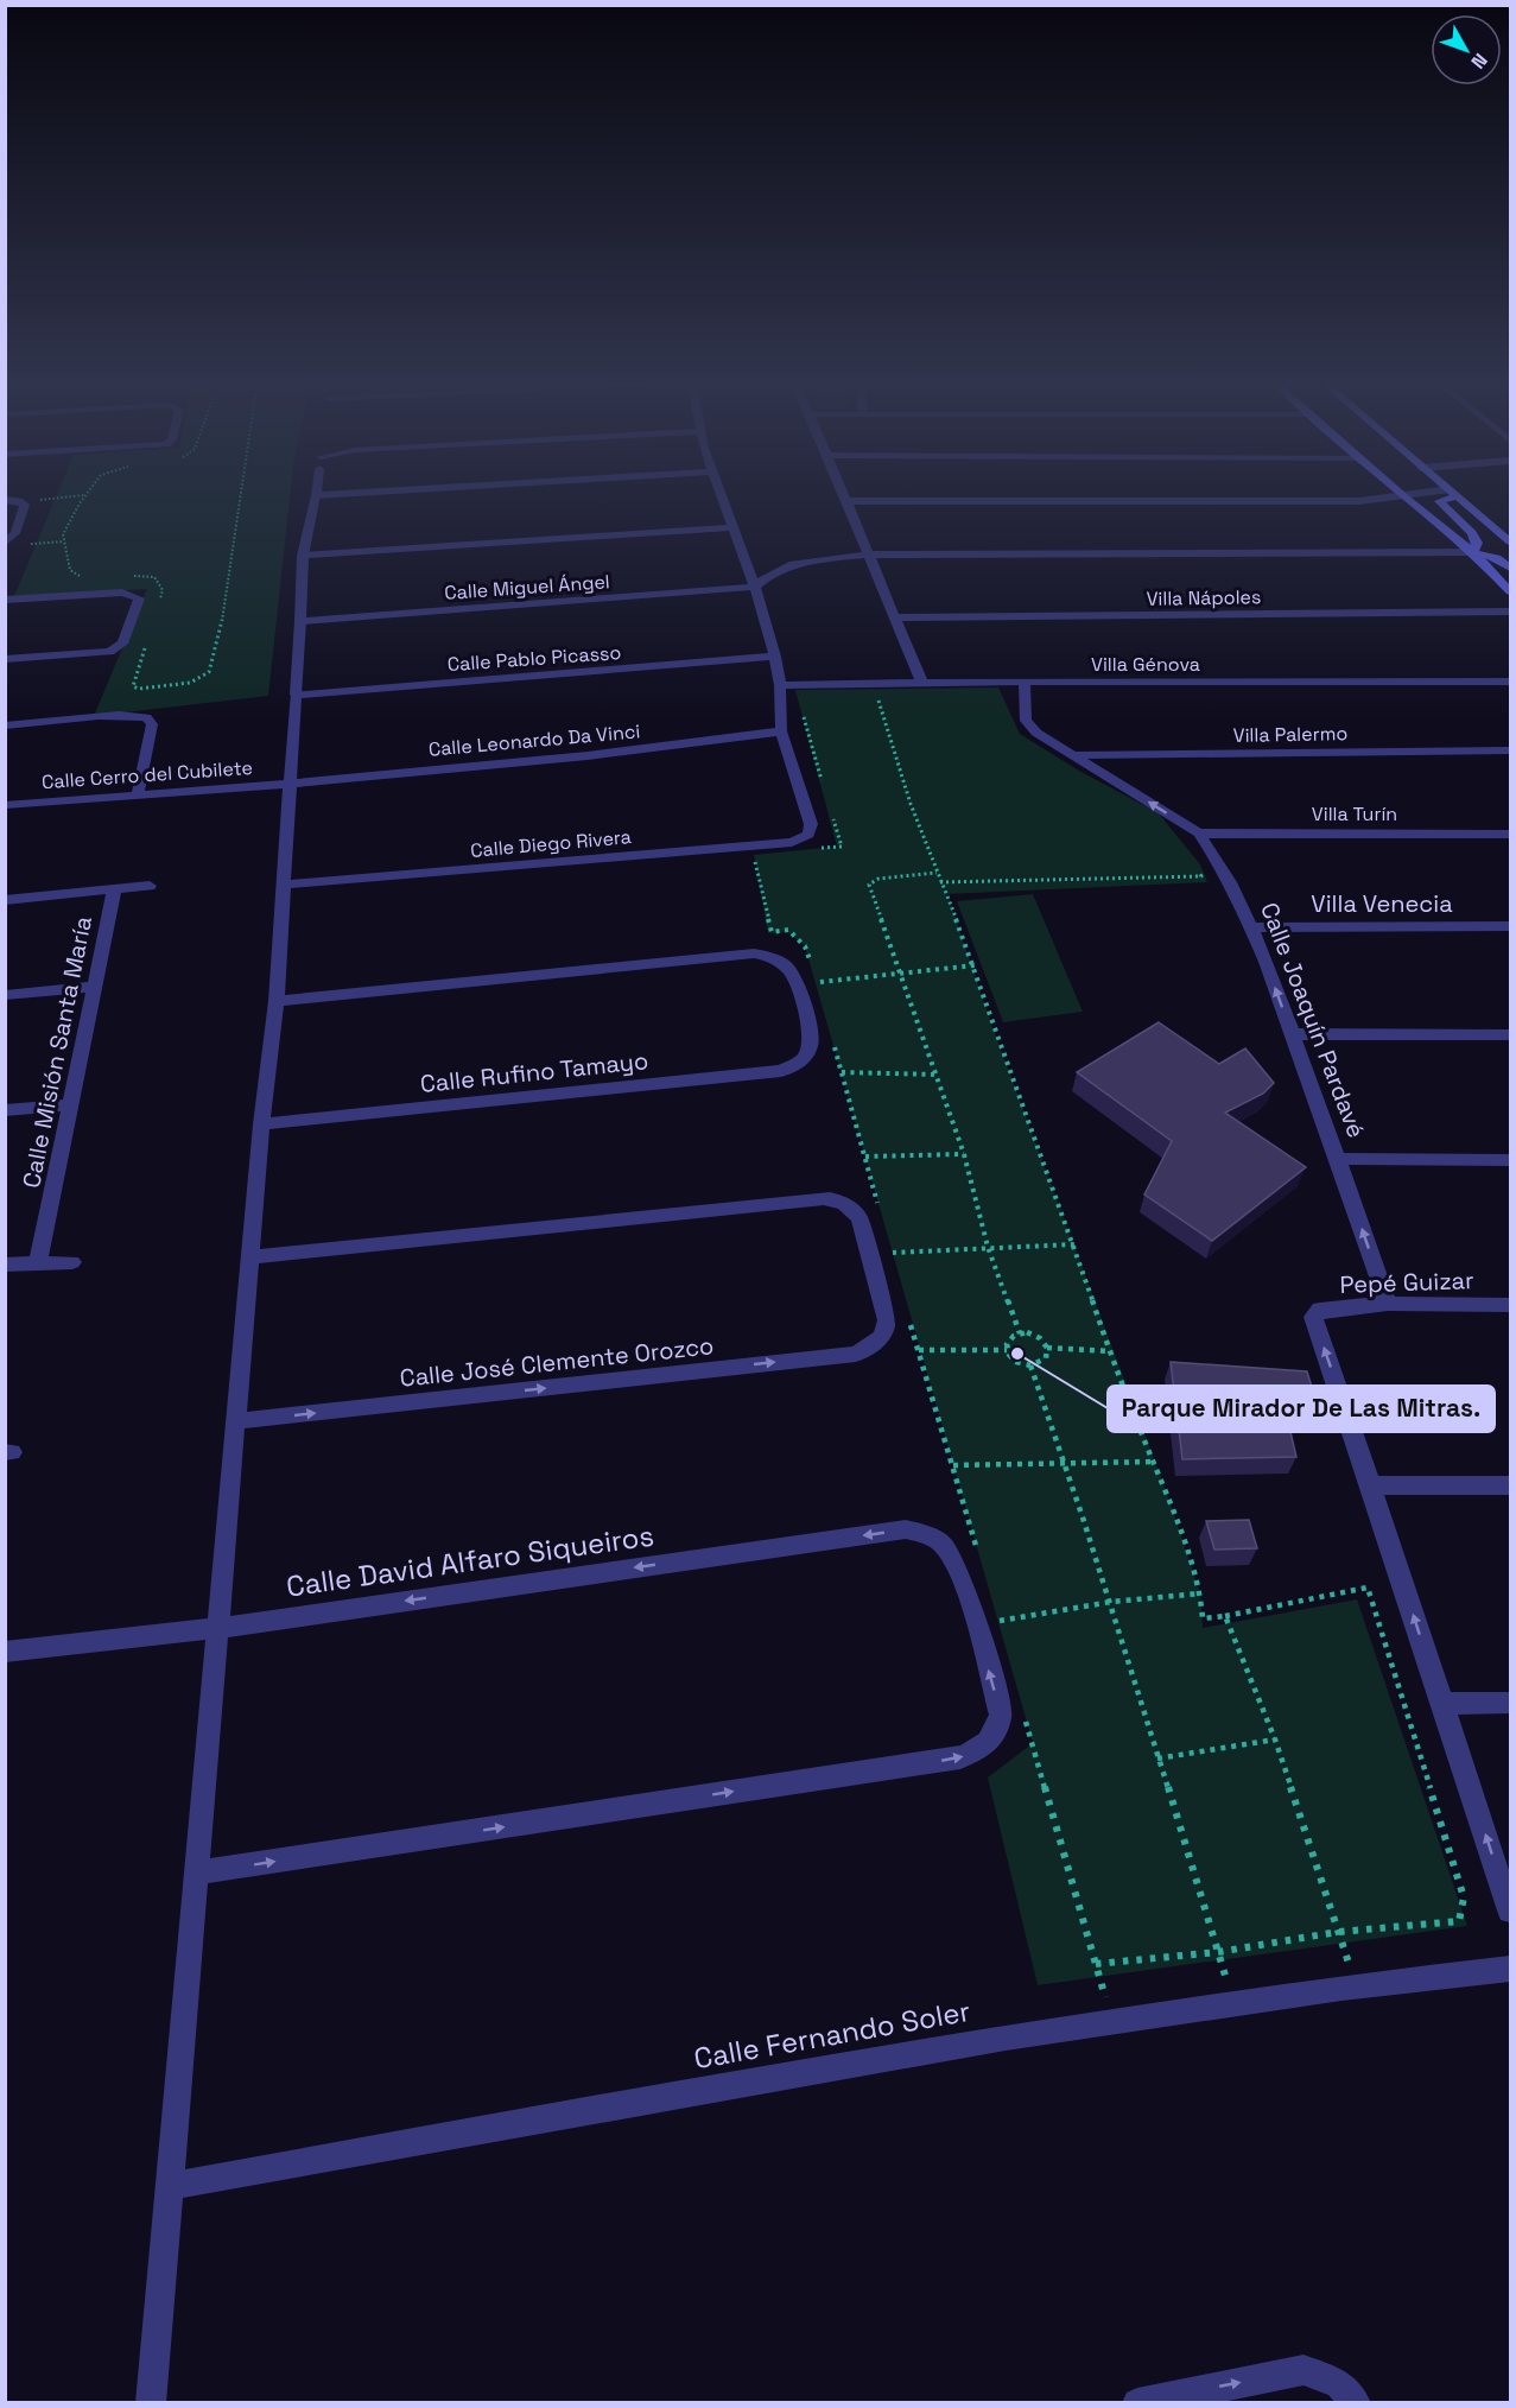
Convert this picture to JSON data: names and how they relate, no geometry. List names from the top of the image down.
{
  "streets": {
    "street": [
      "Calle Miguel Ángel",
      "Villa Nápoles",
      "Calle Pablo Picasso",
      "Villa Génova",
      "Villa Palermo",
      "Calle Leonardo Da Vinci",
      "Calle Cerro del Cubilete",
      "Villa Turín",
      "Calle Diego Rivera",
      "Villa Venecia",
      "Calle Joaquín Pardavé",
      "Calle Misión Santa María",
      "Calle Rufino Tamayo",
      "Pepé Guizar",
      "Calle José Clemente Orozco",
      "Calle David Alfaro Siqueiros",
      "Calle Fernando Soler"
    ]
  },
  "crossings": [
    ["Villa Génova", "Calle Joaquín Pardavé"],
    ["Villa Palermo", "Calle Joaquín Pardavé"],
    ["Calle Leonardo Da Vinci", "Calle Cerro del Cubilete"],
    ["Calle Leonardo Da Vinci", "Calle Diego Rivera"],
    ["Villa Turín", "Calle Joaquín Pardavé"],
    ["Villa Venecia", "Calle Joaquín Pardavé"],
    ["Calle Joaquín Pardavé", "Pepé Guizar"]
  ],
  "one_way": ["Calle Joaquín Pardavé"],
  "places": ["Parque Mirador De Las Mitras."],
  "north": "bottom right"
}
